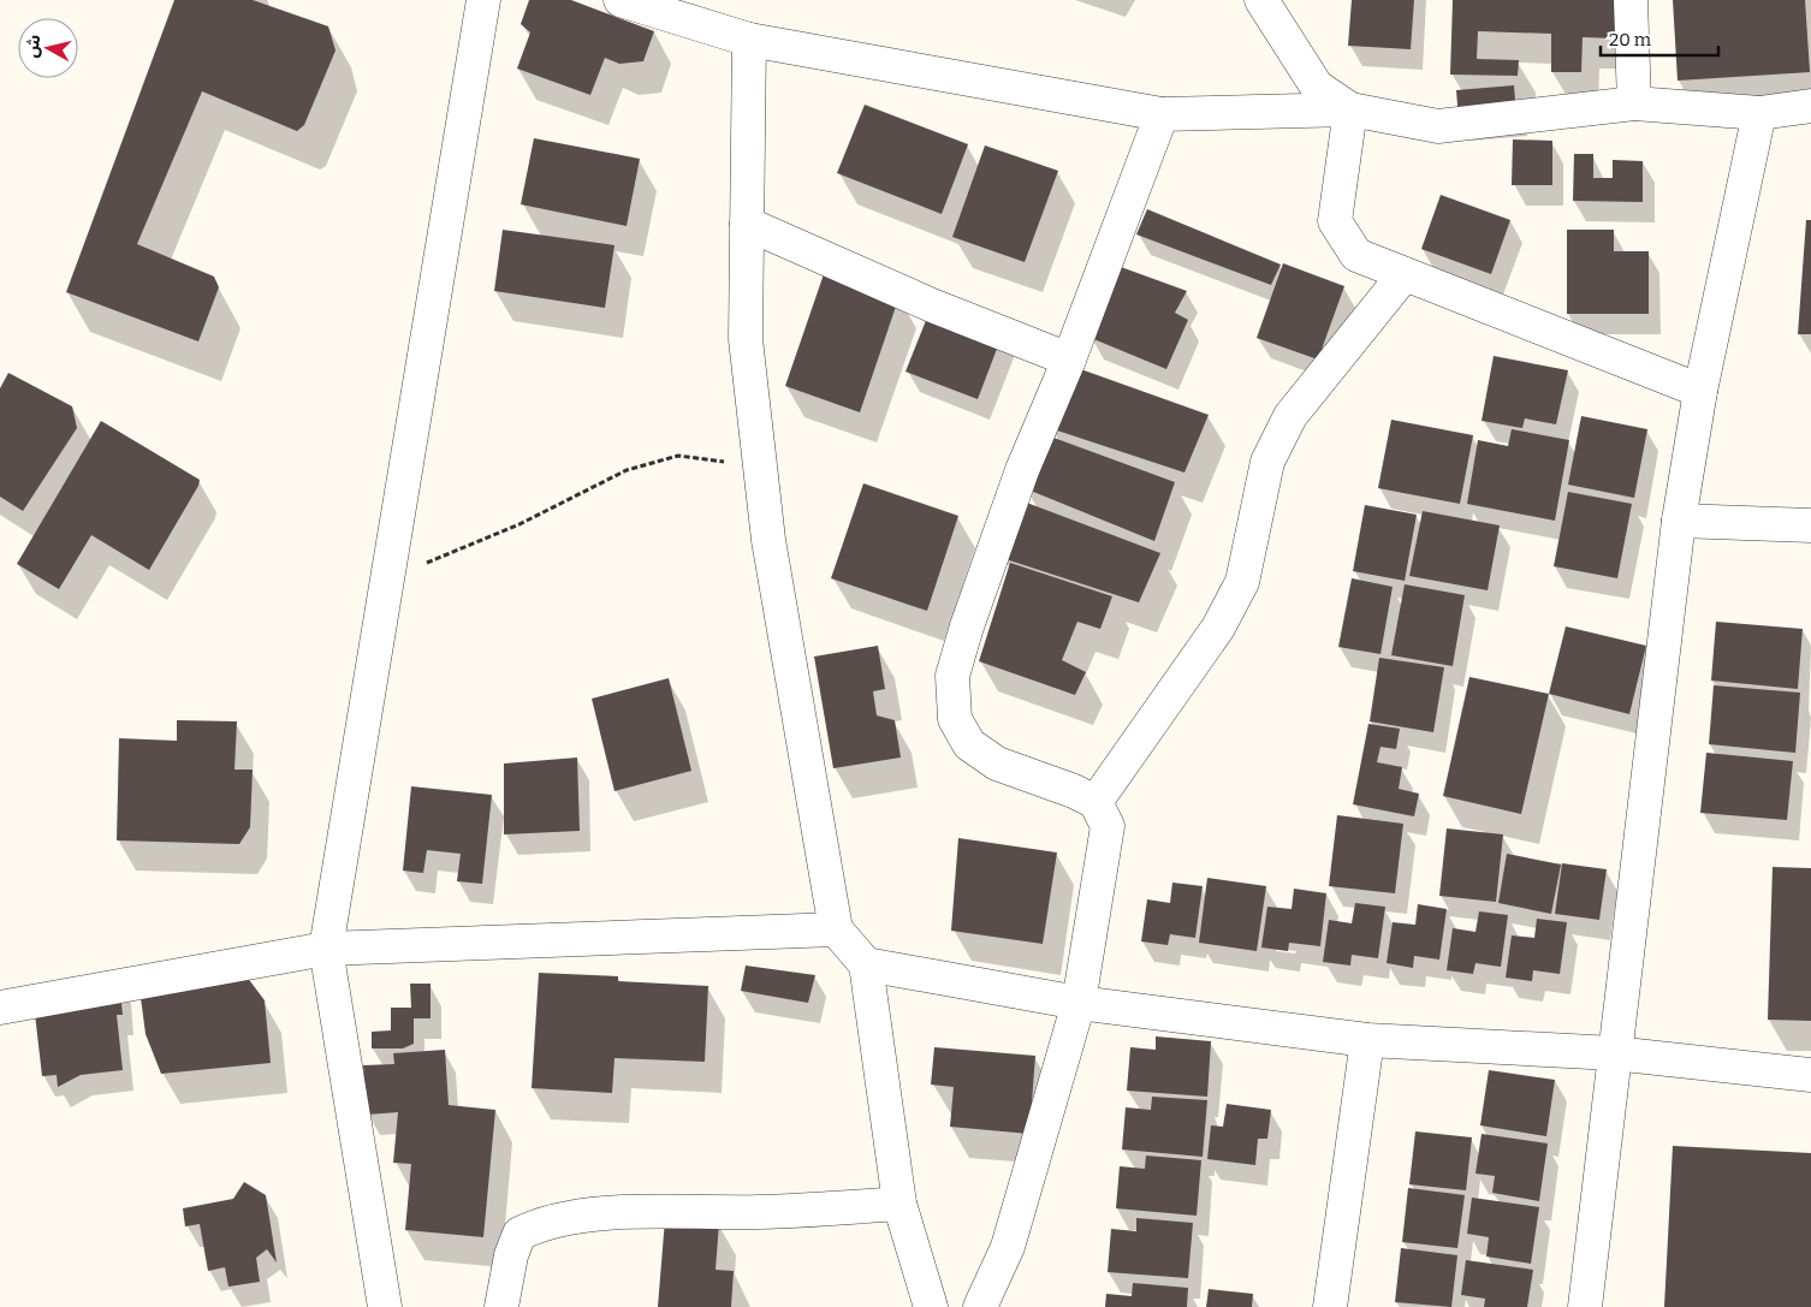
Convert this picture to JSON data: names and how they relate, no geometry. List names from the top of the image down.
{
  "scale_bar": "20 m",
  "north": "left"
}
